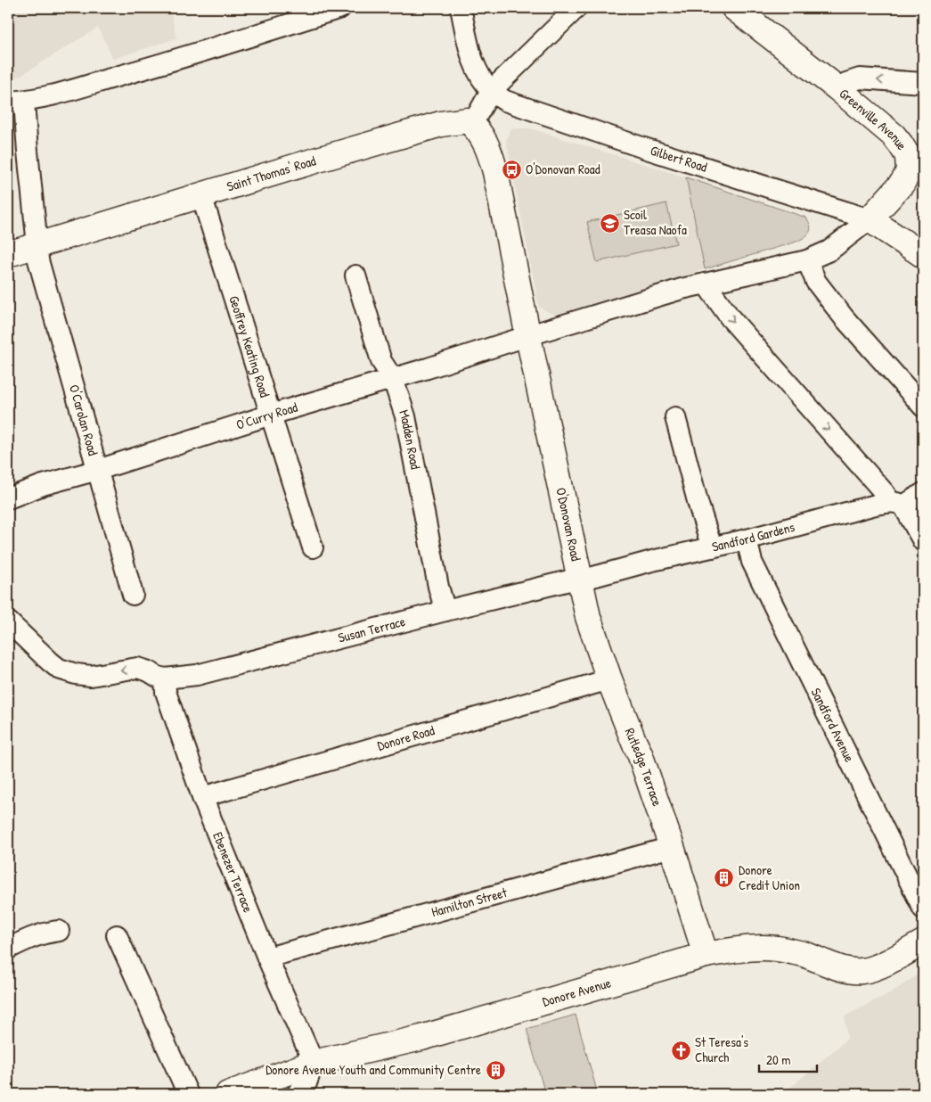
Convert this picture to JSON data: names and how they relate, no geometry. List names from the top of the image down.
{
  "streets": {
    "street": [
      "Greenville Avenue",
      "Gilbert Road",
      "Saint Thomas' Road",
      "Geoffrey Keating Road",
      "O'Curry Road",
      "O'Carolan Road",
      "Madden Road",
      "O'Donovan Road",
      "Sandford Gardens",
      "Susan Terrace",
      "Sandford Avenue",
      "Donore Road",
      "Rutledge Terrace",
      "Ebenezer Terrace",
      "Hamilton Street",
      "Donore Avenue"
    ]
  },
  "crossings": [
    ["Greenville Avenue", "Gilbert Road"],
    ["Greenville Avenue", "O'Curry Road"],
    ["Saint Thomas' Road", "Geoffrey Keating Road"],
    ["Saint Thomas' Road", "O'Carolan Road"],
    ["Saint Thomas' Road", "O'Donovan Road"],
    ["Geoffrey Keating Road", "O'Curry Road"],
    ["O'Curry Road", "O'Carolan Road"],
    ["O'Curry Road", "Madden Road"],
    ["O'Curry Road", "O'Donovan Road"],
    ["Madden Road", "Susan Terrace"],
    ["O'Donovan Road", "Sandford Gardens"],
    ["O'Donovan Road", "Susan Terrace"],
    ["O'Donovan Road", "Rutledge Terrace"],
    ["Sandford Gardens", "Susan Terrace"],
    ["Sandford Gardens", "Sandford Avenue"],
    ["Sandford Gardens", "Rutledge Terrace"],
    ["Susan Terrace", "Rutledge Terrace"],
    ["Susan Terrace", "Ebenezer Terrace"],
    ["Donore Road", "Rutledge Terrace"],
    ["Donore Road", "Ebenezer Terrace"],
    ["Rutledge Terrace", "Hamilton Street"],
    ["Rutledge Terrace", "Donore Avenue"],
    ["Ebenezer Terrace", "Hamilton Street"],
    ["Ebenezer Terrace", "Donore Avenue"]
  ],
  "places": {
    "bus stop": ["O'Donovan Road"],
    "school or university": ["Scoil Treasa Naofa"],
    "building": ["Donore Credit Union", "Donore Avenue Youth and Community Centre"],
    "church": ["St Teresa's Church"]
  },
  "scale_bar": "20 m"
}
